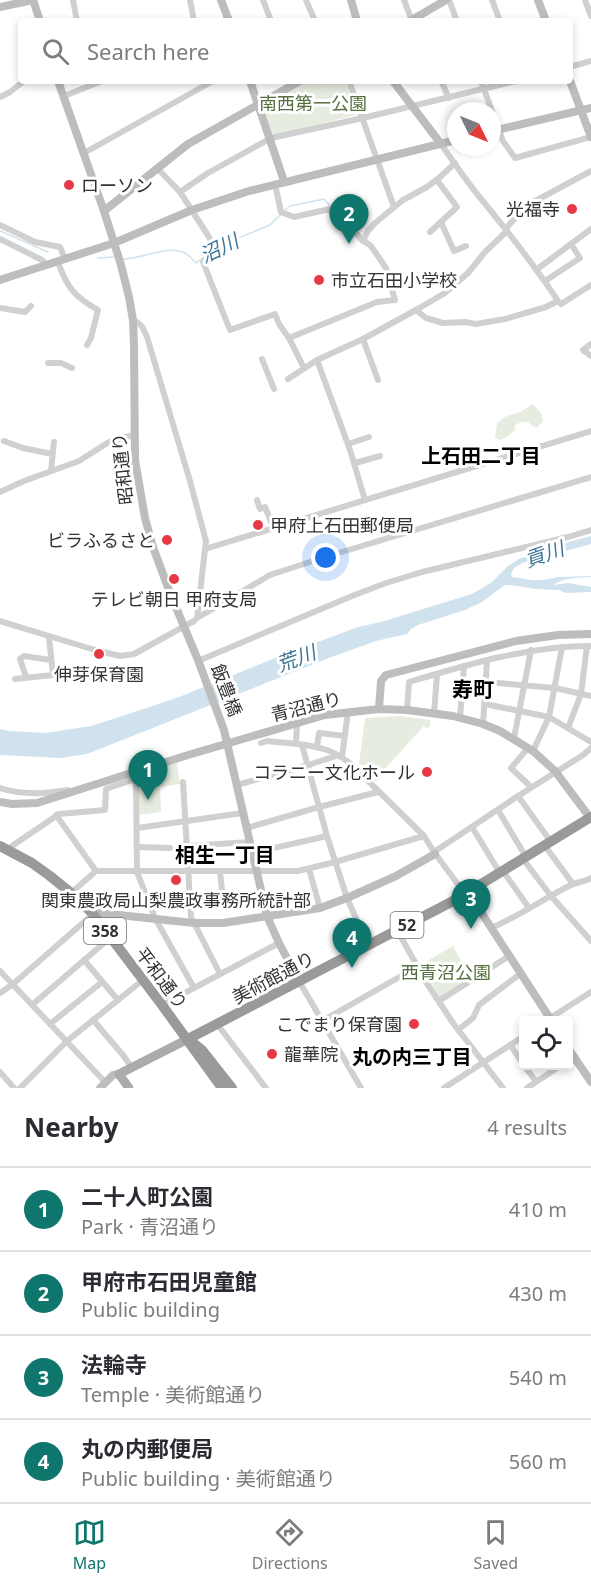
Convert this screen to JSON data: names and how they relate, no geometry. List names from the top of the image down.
{
  "streets": {
    "highway": [
      "52",
      "358",
      "美術館通り",
      "平和通り"
    ],
    "street": ["昭和通り", "飯豊橋", "青沼通り"]
  },
  "crossings": [
    ["昭和通り", "飯豊橋"],
    ["飯豊橋", "青沼通り"],
    ["青沼通り", "美術館通り"],
    ["美術館通り", "平和通り"]
  ],
  "districts": [
    "上石田二丁目",
    "寿町",
    "相生一丁目",
    "丸の内三丁目"
  ],
  "water": ["沼川", "貢川", "荒川"],
  "parks": ["南西第一公園", "西青沼公園"],
  "places": [
    "ローソン",
    "光福寺",
    "市立石田小学校",
    "甲府上石田郵便局",
    "ビラふるさと",
    "テレビ朝日 甲府支局",
    "伸芽保育園",
    "コラニー文化ホール",
    "関東農政局山梨農政事務所統計部",
    "こでまり保育園",
    "龍華院"
  ],
  "north": "bottom right",
  "page": {
    "search": "Search here",
    "pins": [
      "2",
      "1",
      "3",
      "4"
    ],
    "heading": ["Nearby", "4 results"],
    "list": [
      {
        "mark": "1",
        "name": "二十人町公園",
        "note": "Park · 青沼通り",
        "value": "410 m"
      },
      {
        "mark": "2",
        "name": "甲府市石田児童館",
        "note": "Public building",
        "value": "430 m"
      },
      {
        "mark": "3",
        "name": "法輪寺",
        "note": "Temple · 美術館通り",
        "value": "540 m"
      },
      {
        "mark": "4",
        "name": "丸の内郵便局",
        "note": "Public building · 美術館通り",
        "value": "560 m"
      }
    ],
    "nav": ["Map", "Directions", "Saved"]
  }
}
